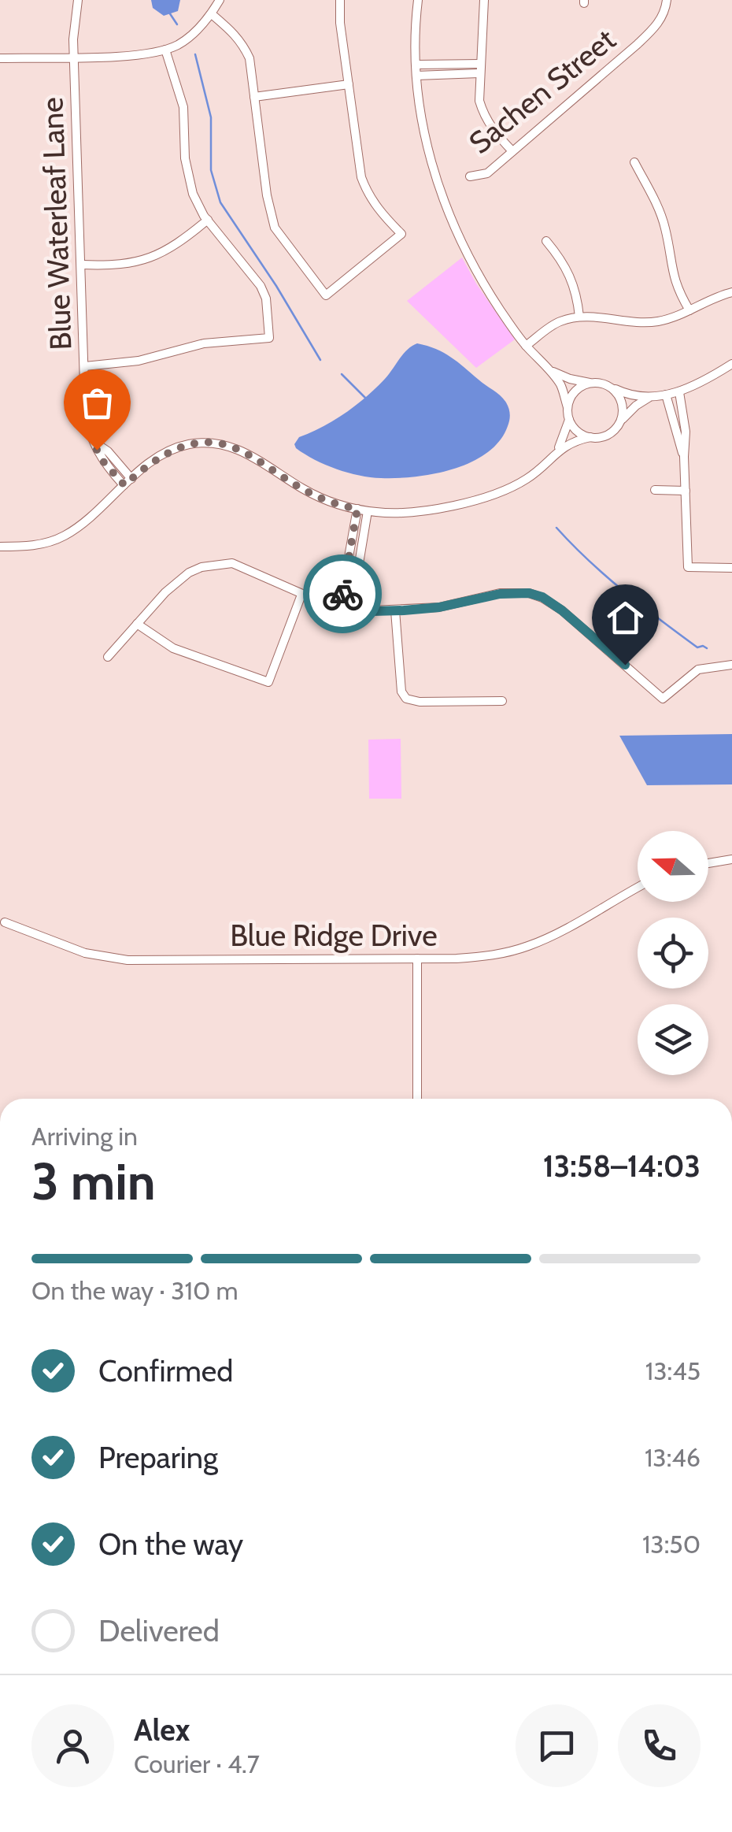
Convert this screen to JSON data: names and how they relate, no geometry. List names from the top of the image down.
{
  "streets": {
    "street": ["Sachen Street", "Blue Waterleaf Lane", "Blue Ridge Drive"]
  },
  "north": "left",
  "page": {
    "heading": ["3 min", "Arriving in", "13:58–14:03"],
    "panel": ["Alex", "Courier · 4.7"],
    "bar": "On the way · 310 m",
    "list": [
      ["Confirmed", "13:45"],
      ["Preparing", "13:46"],
      ["On the way", "13:50"],
      "Delivered"
    ]
  }
}
